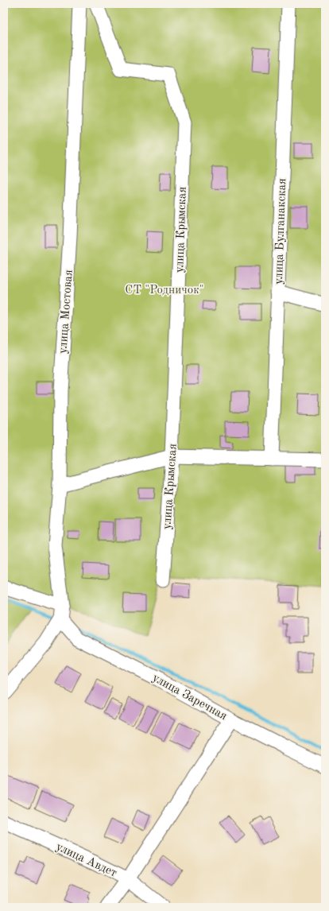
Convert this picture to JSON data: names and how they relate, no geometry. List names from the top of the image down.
{
  "streets": {
    "street": [
      "улица Крымская",
      "улица Булганакская",
      "улица Мостовая",
      "улица Заречная",
      "улица Авдет"
    ]
  },
  "crossings": [
    ["улица Мостовая", "улица Заречная"]
  ],
  "parks": ["СТ \"Родничок\""]
}
